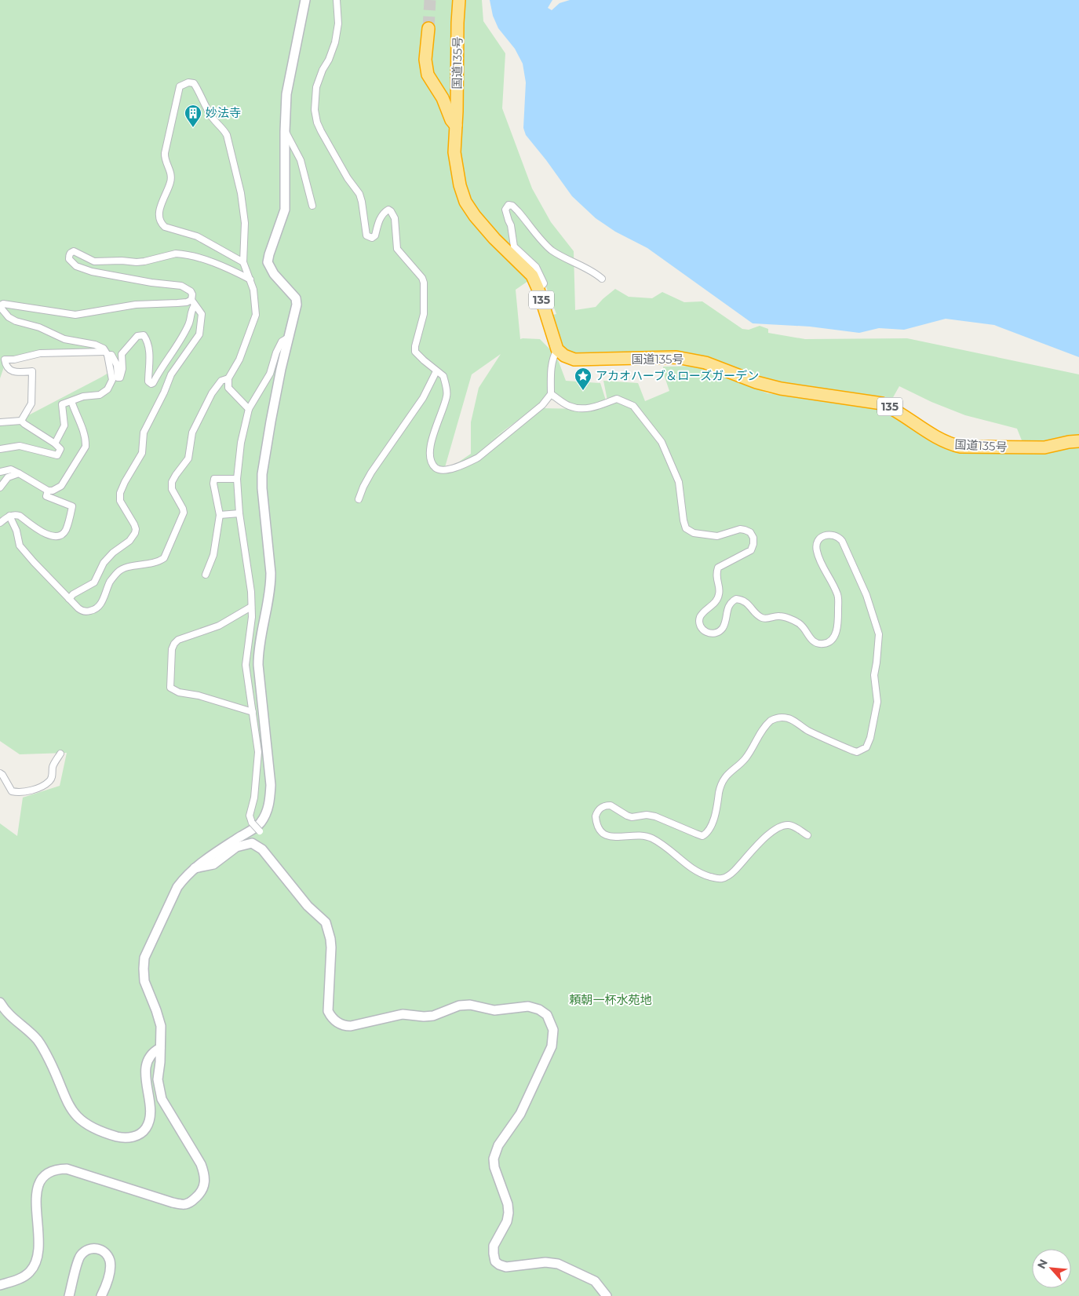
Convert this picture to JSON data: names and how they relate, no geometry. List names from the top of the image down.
{
  "streets": {
    "highway": ["国道135号", "135"]
  },
  "parks": ["頼朝一杯水苑地"],
  "places": {
    "building": ["妙法寺"],
    "place": ["アカオハーブ＆ローズガーデン"]
  },
  "north": "top left"
}
